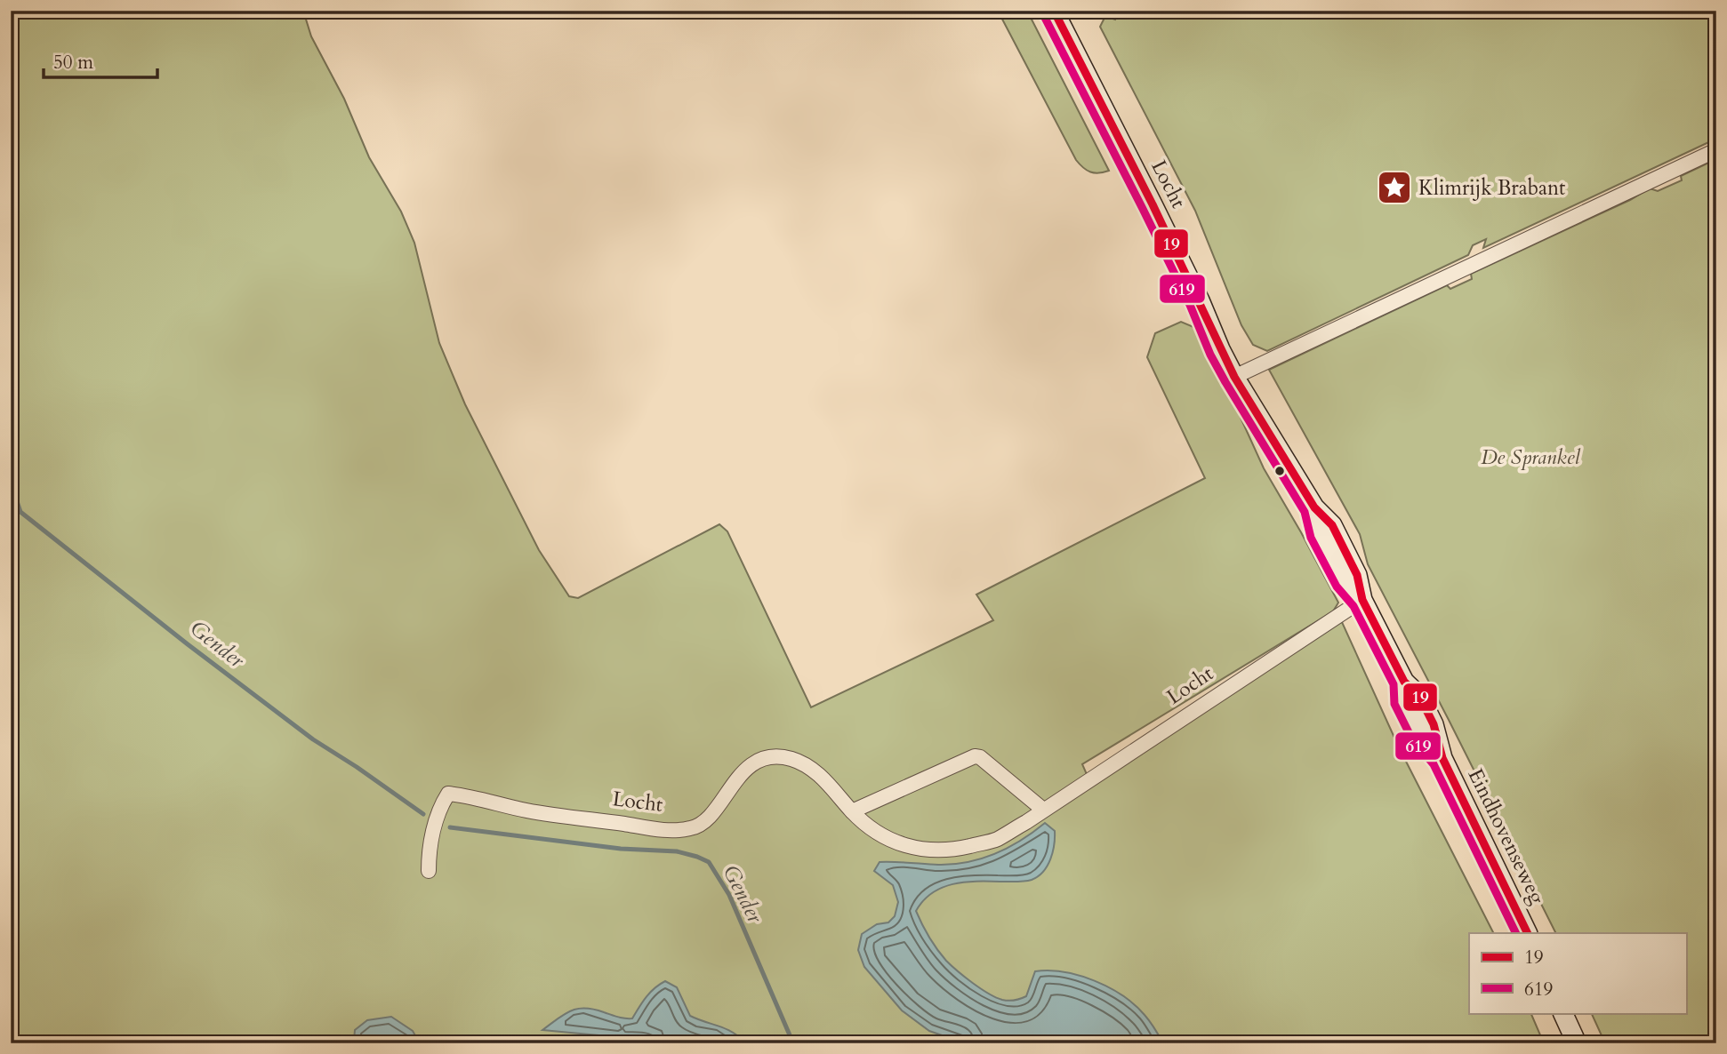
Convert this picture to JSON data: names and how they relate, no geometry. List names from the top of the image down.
{
  "streets": {
    "street": ["Locht", "Eindhovenseweg"]
  },
  "crossings": [
    ["Locht", "Eindhovenseweg"]
  ],
  "water": ["Gender"],
  "parks": ["De Sprankel"],
  "places": {
    "place": ["Klimrijk Brabant"]
  },
  "lines": ["transit line 19", "transit line 619"],
  "legend": ["19", "619"],
  "scale_bar": "50 m"
}
